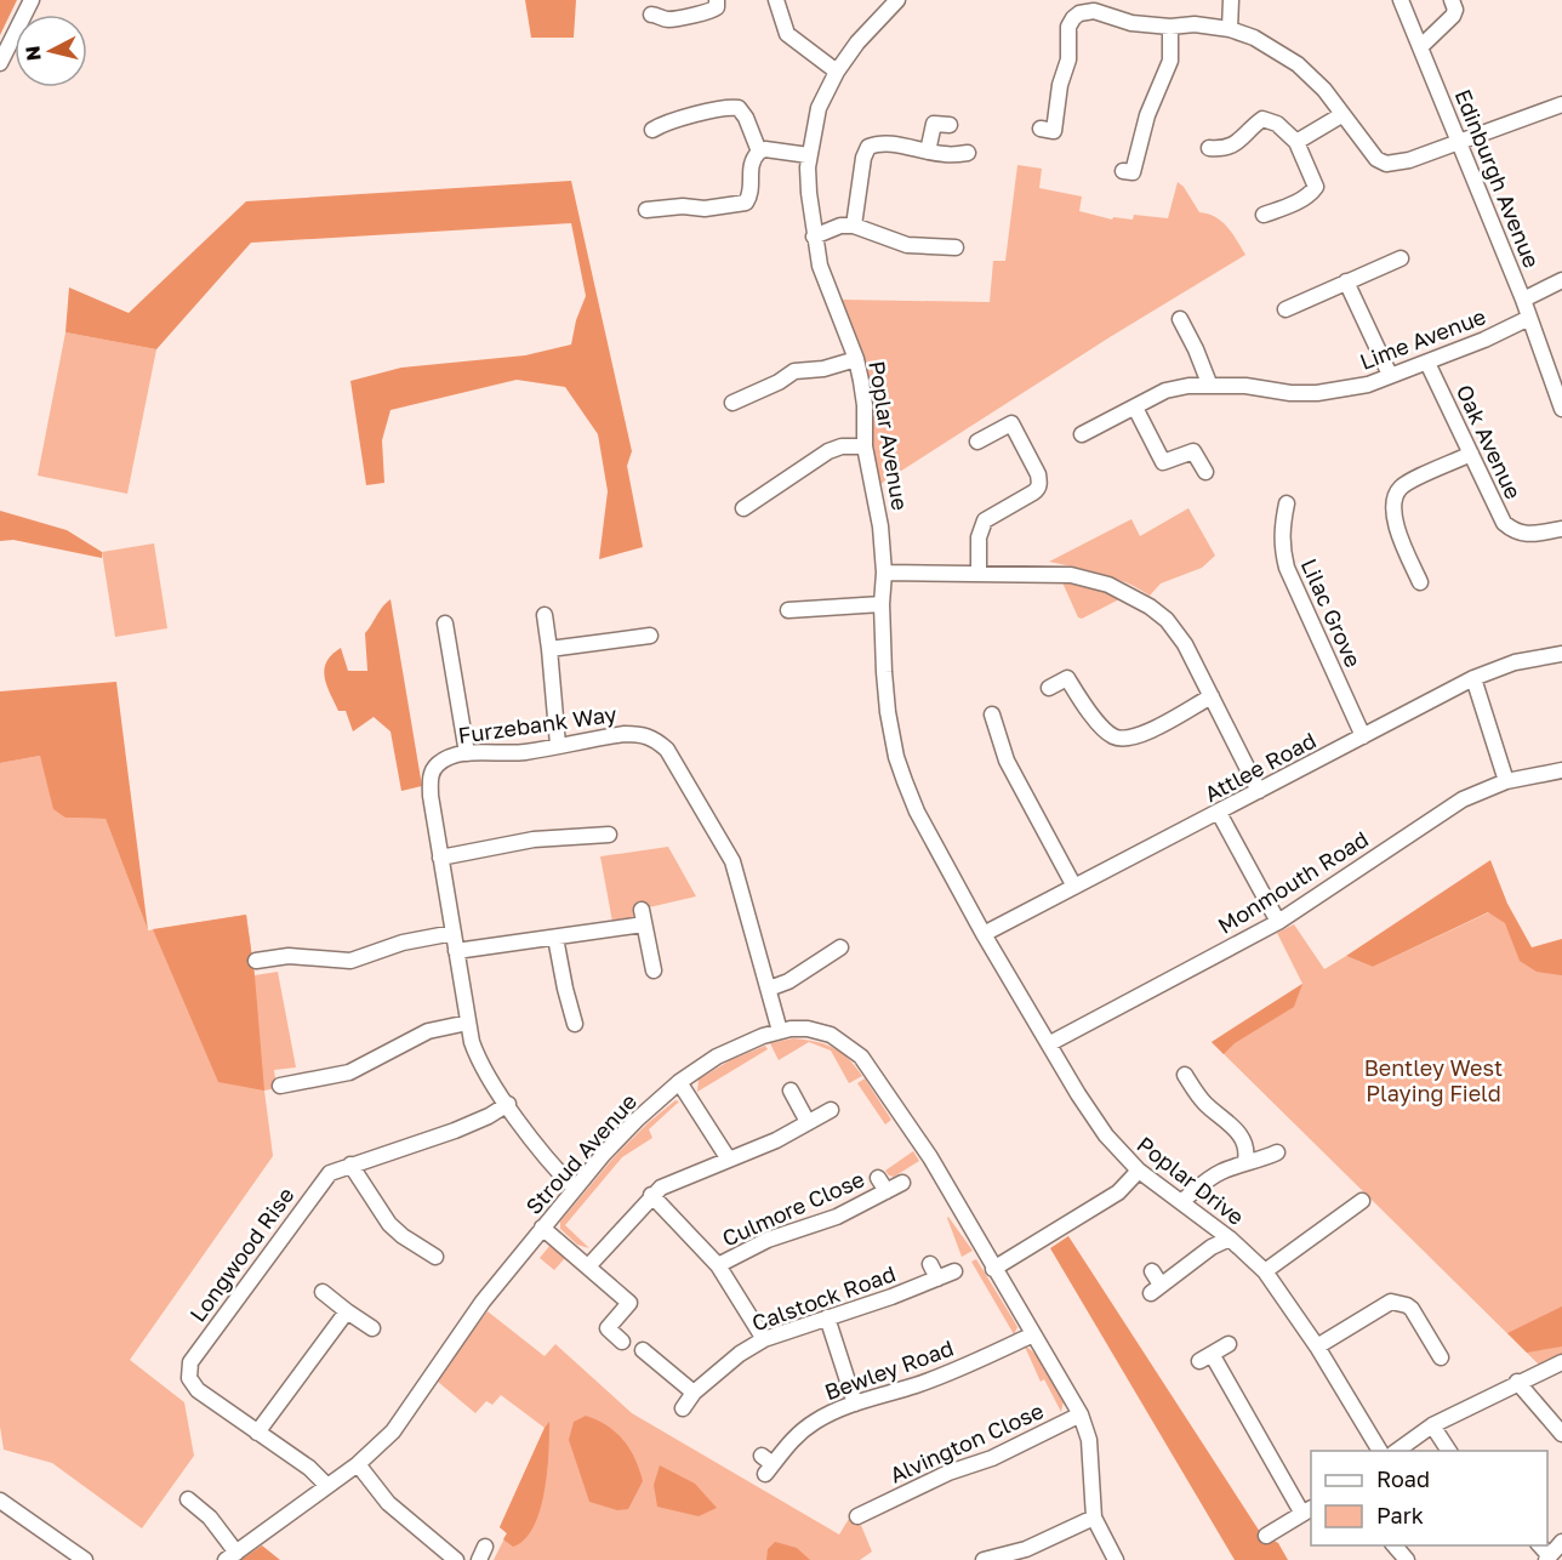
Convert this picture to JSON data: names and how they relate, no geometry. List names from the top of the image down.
{
  "streets": {
    "street": [
      "Edinburgh Avenue",
      "Lime Avenue",
      "Poplar Avenue",
      "Oak Avenue",
      "Lilac Grove",
      "Furzebank Way",
      "Attlee Road",
      "Monmouth Road",
      "Stroud Avenue",
      "Poplar Drive",
      "Culmore Close",
      "Longwood Rise",
      "Calstock Road",
      "Bewley Road",
      "Alvington Close"
    ]
  },
  "crossings": [
    ["Edinburgh Avenue", "Lime Avenue"],
    ["Lime Avenue", "Oak Avenue"],
    ["Poplar Avenue", "Attlee Road"],
    ["Poplar Avenue", "Poplar Drive"],
    ["Lilac Grove", "Attlee Road"],
    ["Furzebank Way", "Stroud Avenue"],
    ["Furzebank Way", "Longwood Rise"],
    ["Attlee Road", "Poplar Drive"],
    ["Monmouth Road", "Poplar Drive"],
    ["Stroud Avenue", "Longwood Rise"],
    ["Stroud Avenue", "Bewley Road"],
    ["Stroud Avenue", "Alvington Close"]
  ],
  "parks": ["Bentley West Playing Field"],
  "legend": ["Road", "Park"],
  "north": "left"
}
